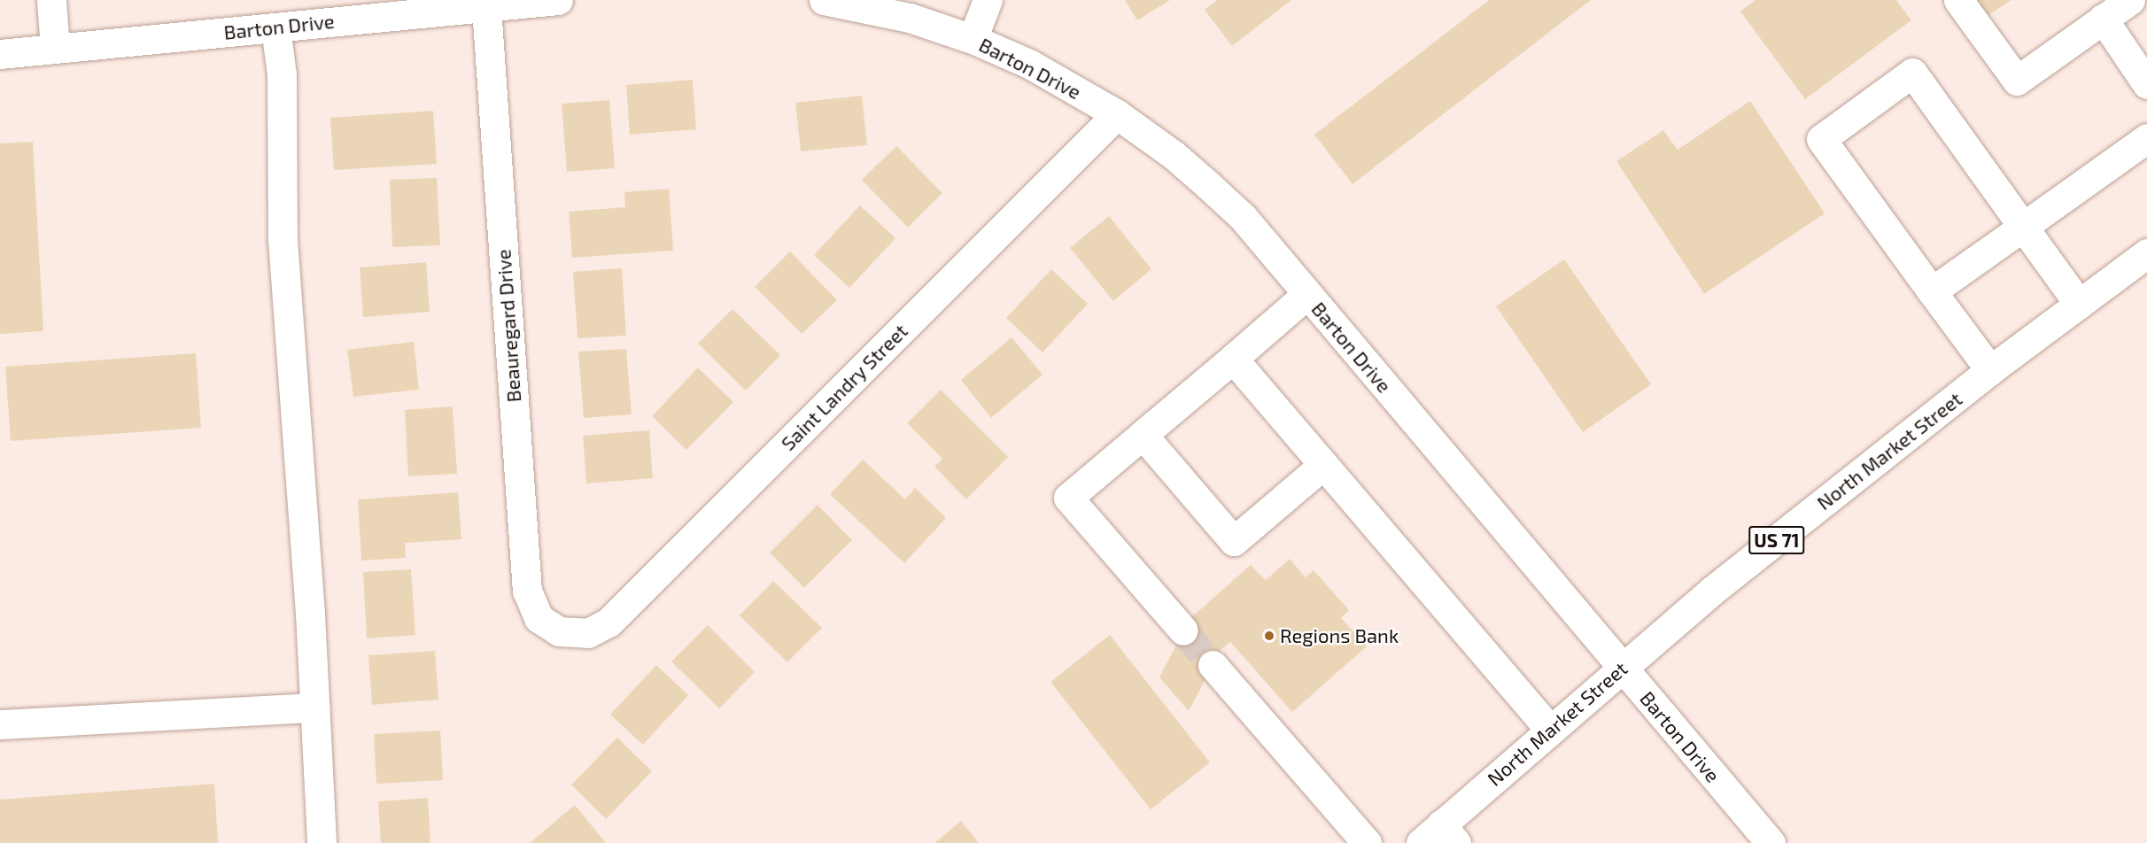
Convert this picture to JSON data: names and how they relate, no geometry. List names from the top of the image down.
{
  "streets": {
    "street": [
      "Barton Drive",
      "Beauregard Drive",
      "Saint Landry Street",
      "North Market Street",
      "US 71"
    ]
  },
  "crossings": [
    ["Barton Drive", "Beauregard Drive"],
    ["Barton Drive", "Saint Landry Street"],
    ["Barton Drive", "North Market Street"],
    ["Beauregard Drive", "Saint Landry Street"]
  ],
  "places": ["Regions Bank"]
}
